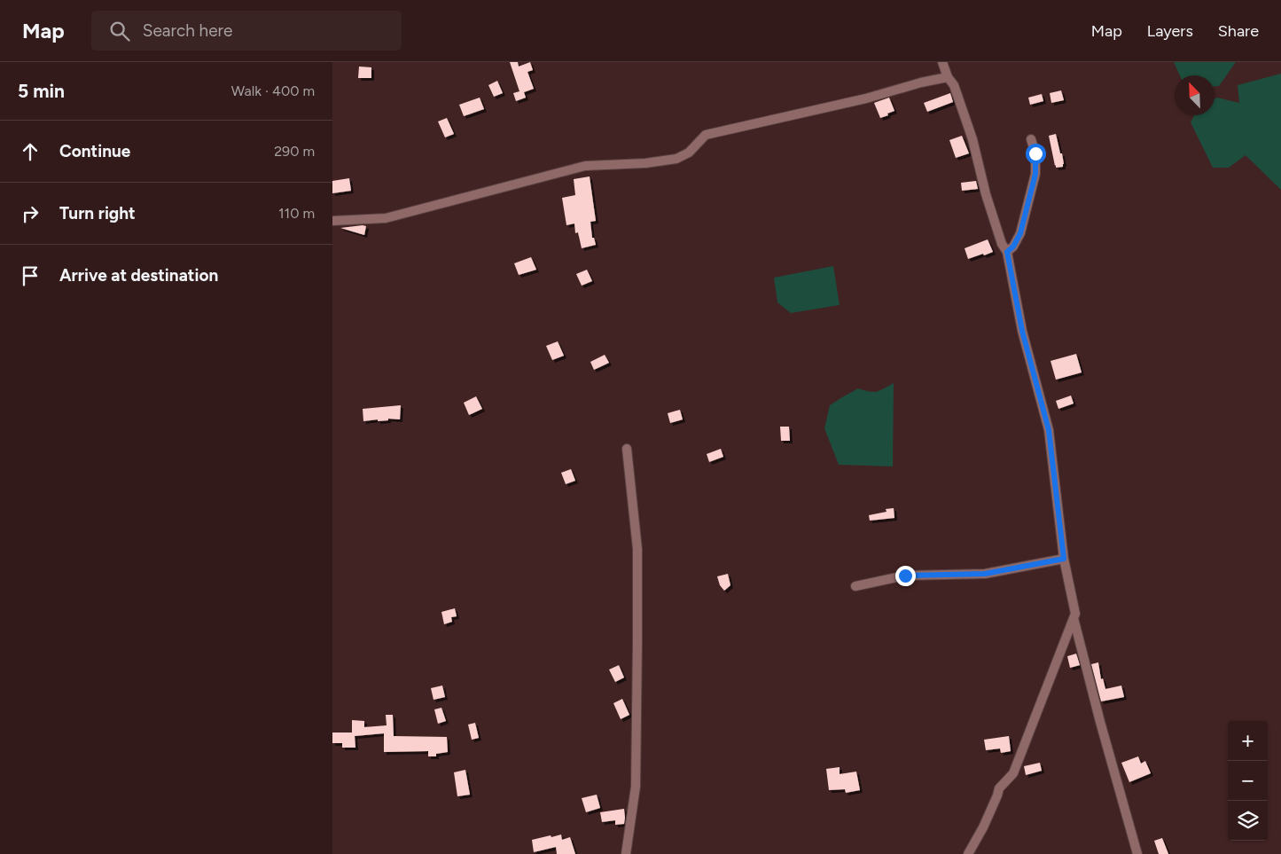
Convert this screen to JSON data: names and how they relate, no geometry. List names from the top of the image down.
{
  "north": "top left",
  "page": {
    "header": "Map",
    "search": "Search here",
    "nav": ["Map", "Layers", "Share"],
    "heading": ["5 min", "Walk · 400 m"],
    "list": [
      ["Continue", "290 m"],
      ["Turn right", "110 m"],
      "Arrive at destination"
    ],
    "map_buttons": ["+", "−"]
  }
}
